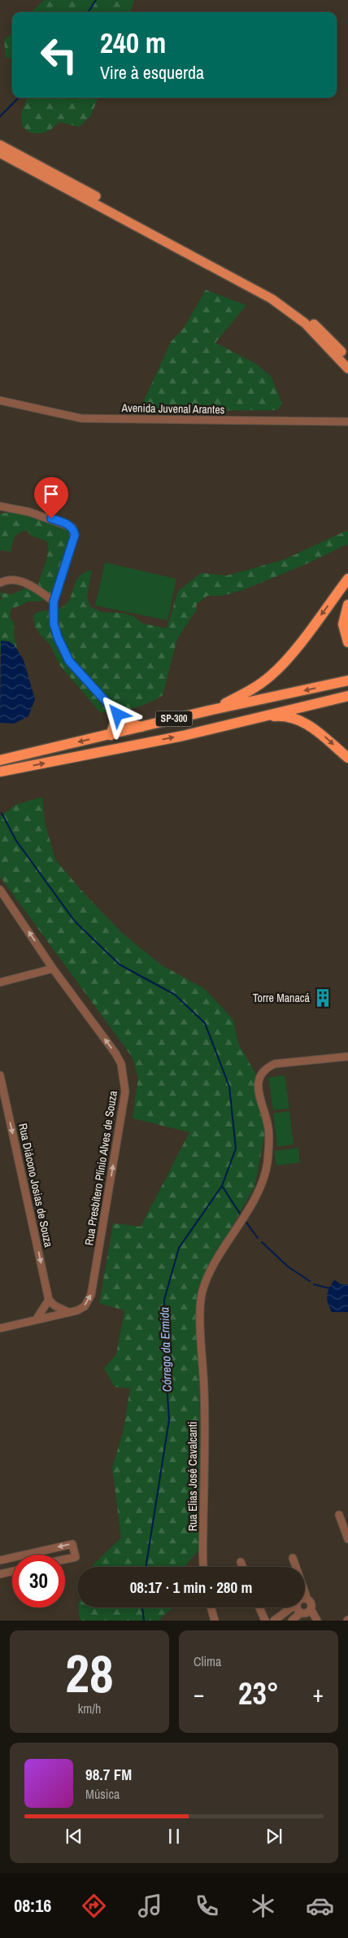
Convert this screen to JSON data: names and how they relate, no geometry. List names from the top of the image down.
{
  "streets": {
    "highway": ["SP-300"],
    "street": [
      "Avenida Juvenal Arantes",
      "Rua Presbítero Plínio Alves de Souza",
      "Rua Diácono Josias de Souza",
      "Rua Elias José Cavalcanti"
    ]
  },
  "one_way": ["Rua Presbítero Plínio Alves de Souza", "Rua Diácono Josias de Souza"],
  "water": ["Córrego da Ermida"],
  "places": {
    "building": ["Torre Manacá"]
  },
  "page": {
    "turn": ["240 m", "Vire à esquerda"],
    "limit": "30",
    "trip": "08:17 · 1 min · 280 m",
    "tile": [
      ["28", "km/h"],
      "Clima"
    ],
    "heat": ["−", "23°", "+"],
    "song": ["98.7 FM", "Música"],
    "tabs": "08:16"
  }
}
